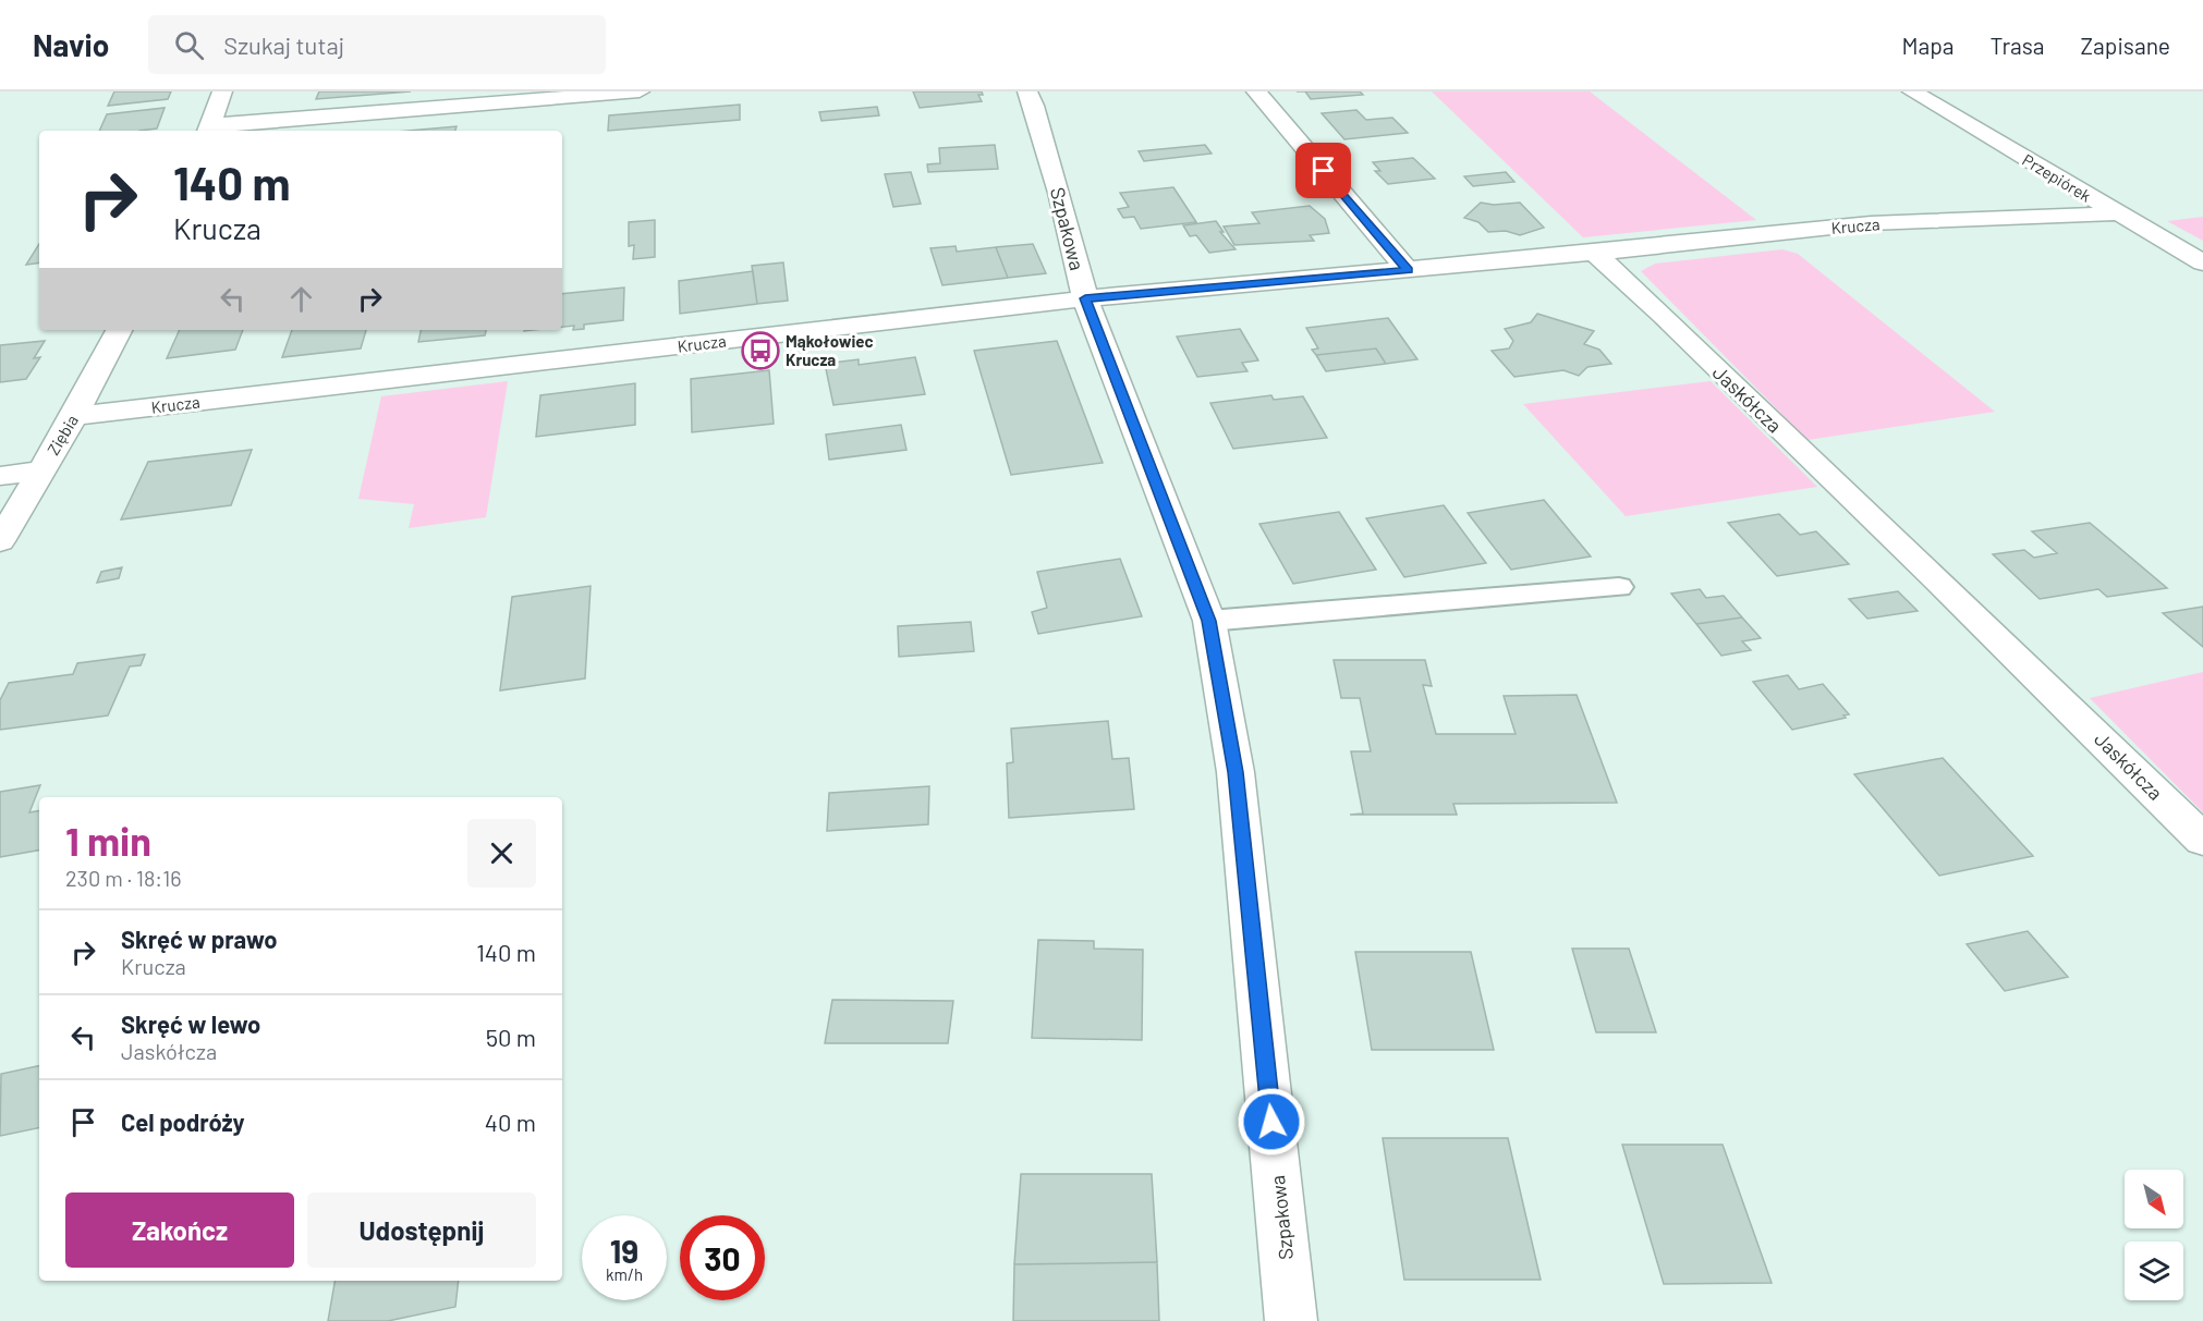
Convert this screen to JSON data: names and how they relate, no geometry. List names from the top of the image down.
{
  "streets": {
    "street": [
      "Przepiórek",
      "Krucza",
      "Szpakowa",
      "Jaskółcza",
      "Ziębia"
    ]
  },
  "crossings": [
    ["Przepiórek", "Krucza"],
    ["Krucza", "Szpakowa"],
    ["Krucza", "Jaskółcza"],
    ["Krucza", "Ziębia"]
  ],
  "places": {
    "bus stop": ["Mąkołowiec Krucza"]
  },
  "north": "bottom right",
  "page": {
    "header": "Navio",
    "search": "Szukaj tutaj",
    "nav": ["Mapa", "Trasa", "Zapisane"],
    "turn": ["140 m", "Krucza"],
    "heading": ["1 min", "230 m · 18:16"],
    "list": [
      {
        "name": "Skręć w prawo",
        "note": "Krucza",
        "value": "140 m"
      },
      {
        "name": "Skręć w lewo",
        "note": "Jaskółcza",
        "value": "50 m"
      },
      {
        "name": "Cel podróży",
        "value": "40 m"
      }
    ],
    "buttons": ["Zakończ", "Udostępnij"],
    "speed": "19 km/h",
    "limit": "30"
  }
}
